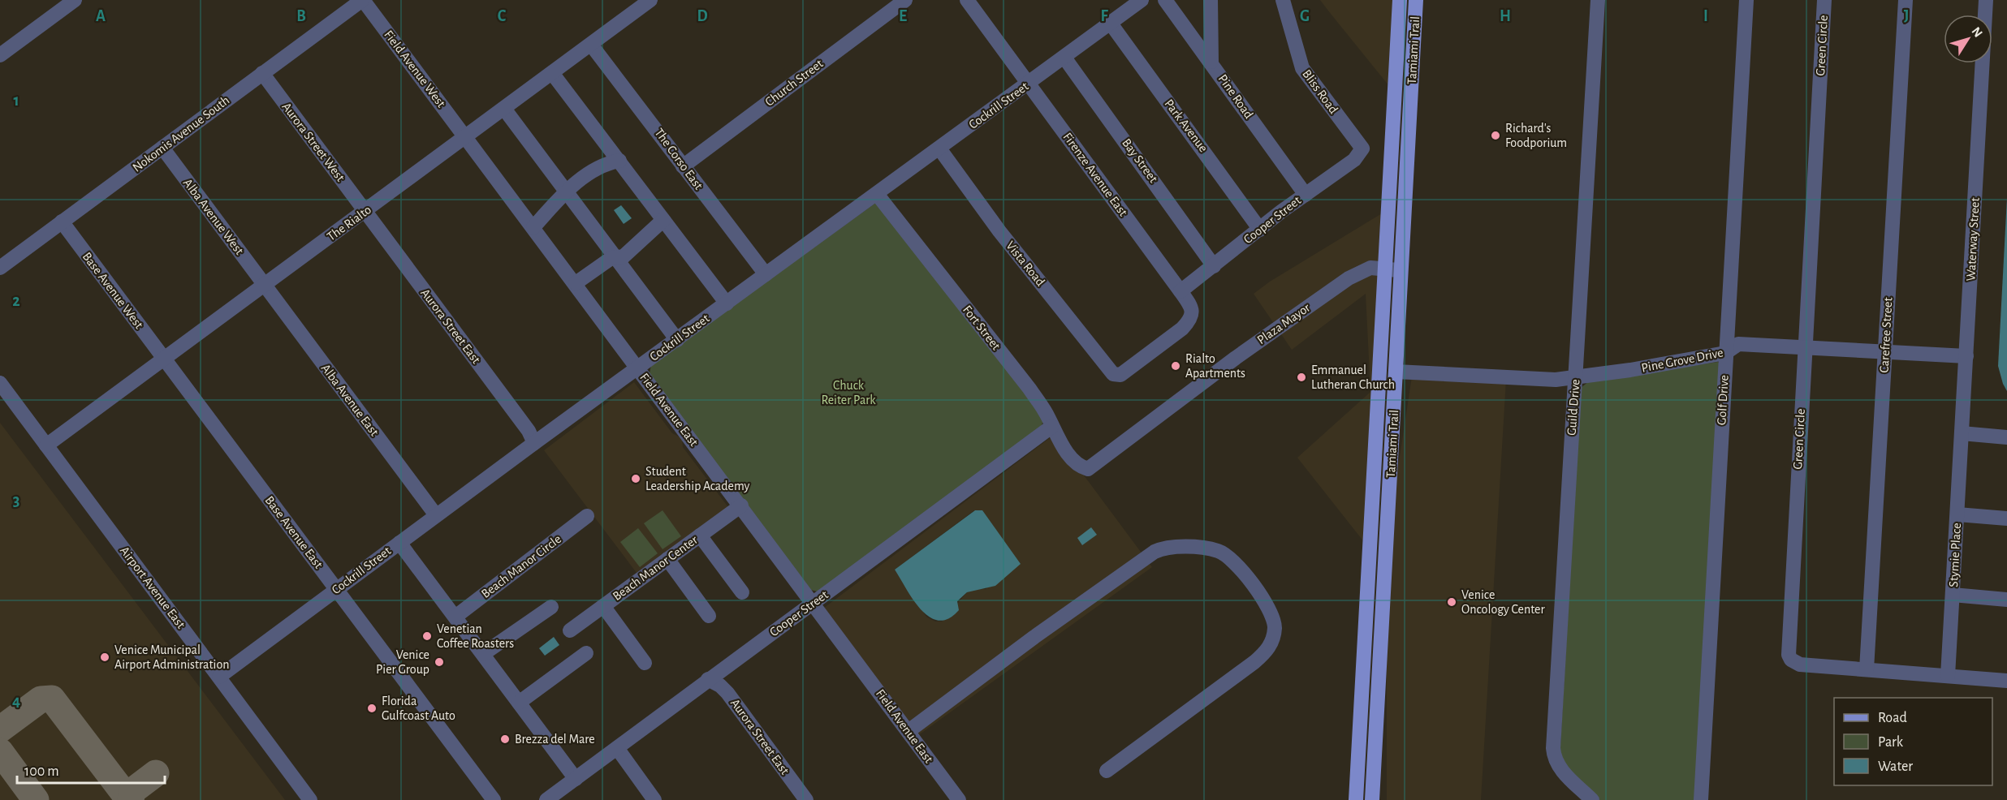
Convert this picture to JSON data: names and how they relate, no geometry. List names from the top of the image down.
{
  "streets": {
    "main road": ["Tamiami Trail"],
    "street": [
      "Green Circle",
      "Field Avenue West",
      "Church Street",
      "Bliss Road",
      "Pine Road",
      "Cockrill Street",
      "Park Avenue",
      "Nokomis Avenue South",
      "Aurora Street West",
      "The Corso East",
      "Bay Street",
      "Firenze Avenue East",
      "Alba Avenue West",
      "Cooper Street",
      "The Rialto",
      "Waterway Street",
      "Vista Road",
      "Base Avenue West",
      "Plaza Mayor",
      "Aurora Street East",
      "Fort Street",
      "Carefree Street",
      "Pine Grove Drive",
      "Alba Avenue East",
      "Golf Drive",
      "Guild Drive",
      "Field Avenue East",
      "Base Avenue East",
      "Stymie Place",
      "Beach Manor Circle",
      "Beach Manor Center",
      "Airport Avenue East"
    ]
  },
  "crossings": [
    ["Green Circle", "Carefree Street"],
    ["Green Circle", "Pine Grove Drive"],
    ["Green Circle", "Stymie Place"],
    ["Tamiami Trail", "Plaza Mayor"],
    ["Tamiami Trail", "Pine Grove Drive"],
    ["Field Avenue West", "Nokomis Avenue South"],
    ["Field Avenue West", "The Rialto"],
    ["Field Avenue West", "Field Avenue East"],
    ["Church Street", "The Corso East"],
    ["Bliss Road", "Cooper Street"],
    ["Pine Road", "Cooper Street"],
    ["Cockrill Street", "Park Avenue"],
    ["Cockrill Street", "The Corso East"],
    ["Cockrill Street", "Bay Street"],
    ["Cockrill Street", "Firenze Avenue East"],
    ["Cockrill Street", "Vista Road"],
    ["Cockrill Street", "Aurora Street East"],
    ["Cockrill Street", "Fort Street"],
    ["Cockrill Street", "Alba Avenue East"],
    ["Cockrill Street", "Field Avenue East"],
    ["Cockrill Street", "Base Avenue East"],
    ["Cockrill Street", "Airport Avenue East"],
    ["Park Avenue", "Cooper Street"],
    ["Nokomis Avenue South", "Aurora Street West"],
    ["Nokomis Avenue South", "Alba Avenue West"],
    ["Nokomis Avenue South", "Base Avenue West"],
    ["Aurora Street West", "The Rialto"],
    ["Aurora Street West", "Aurora Street East"],
    ["The Corso East", "The Rialto"],
    ["Bay Street", "Cooper Street"],
    ["Firenze Avenue East", "Cooper Street"],
    ["Firenze Avenue East", "Vista Road"],
    ["Alba Avenue West", "The Rialto"],
    ["Alba Avenue West", "Alba Avenue East"],
    ["Cooper Street", "Aurora Street East"],
    ["Cooper Street", "Fort Street"],
    ["Cooper Street", "Field Avenue East"],
    ["The Rialto", "Base Avenue West"],
    ["The Rialto", "Aurora Street East"],
    ["The Rialto", "Alba Avenue East"],
    ["The Rialto", "Field Avenue East"],
    ["The Rialto", "Base Avenue East"],
    ["The Rialto", "Airport Avenue East"],
    ["Waterway Street", "Pine Grove Drive"],
    ["Waterway Street", "Stymie Place"],
    ["Base Avenue West", "Base Avenue East"],
    ["Plaza Mayor", "Fort Street"],
    ["Carefree Street", "Pine Grove Drive"],
    ["Pine Grove Drive", "Golf Drive"],
    ["Pine Grove Drive", "Guild Drive"],
    ["Field Avenue East", "Beach Manor Center"]
  ],
  "parks": ["Chuck Reiter Park"],
  "places": [
    "Richard's Foodporium",
    "Rialto Apartments",
    "Emmanuel Lutheran Church",
    "Student Leadership Academy",
    "Venice Oncology Center",
    "Venetian Coffee Roasters",
    "Venice Municipal Airport Administration",
    "Venice Pier Group",
    "Florida Gulfcoast Auto",
    "Brezza del Mare"
  ],
  "legend": ["Road", "Park", "Water"],
  "scale_bar": "100 m",
  "north": "top right",
  "grid": {
    "columns": [
      "A",
      "B",
      "C",
      "D",
      "E",
      "F",
      "G",
      "H",
      "I",
      "J"
    ],
    "rows": [
      "1",
      "2",
      "3",
      "4"
    ]
  }
}
